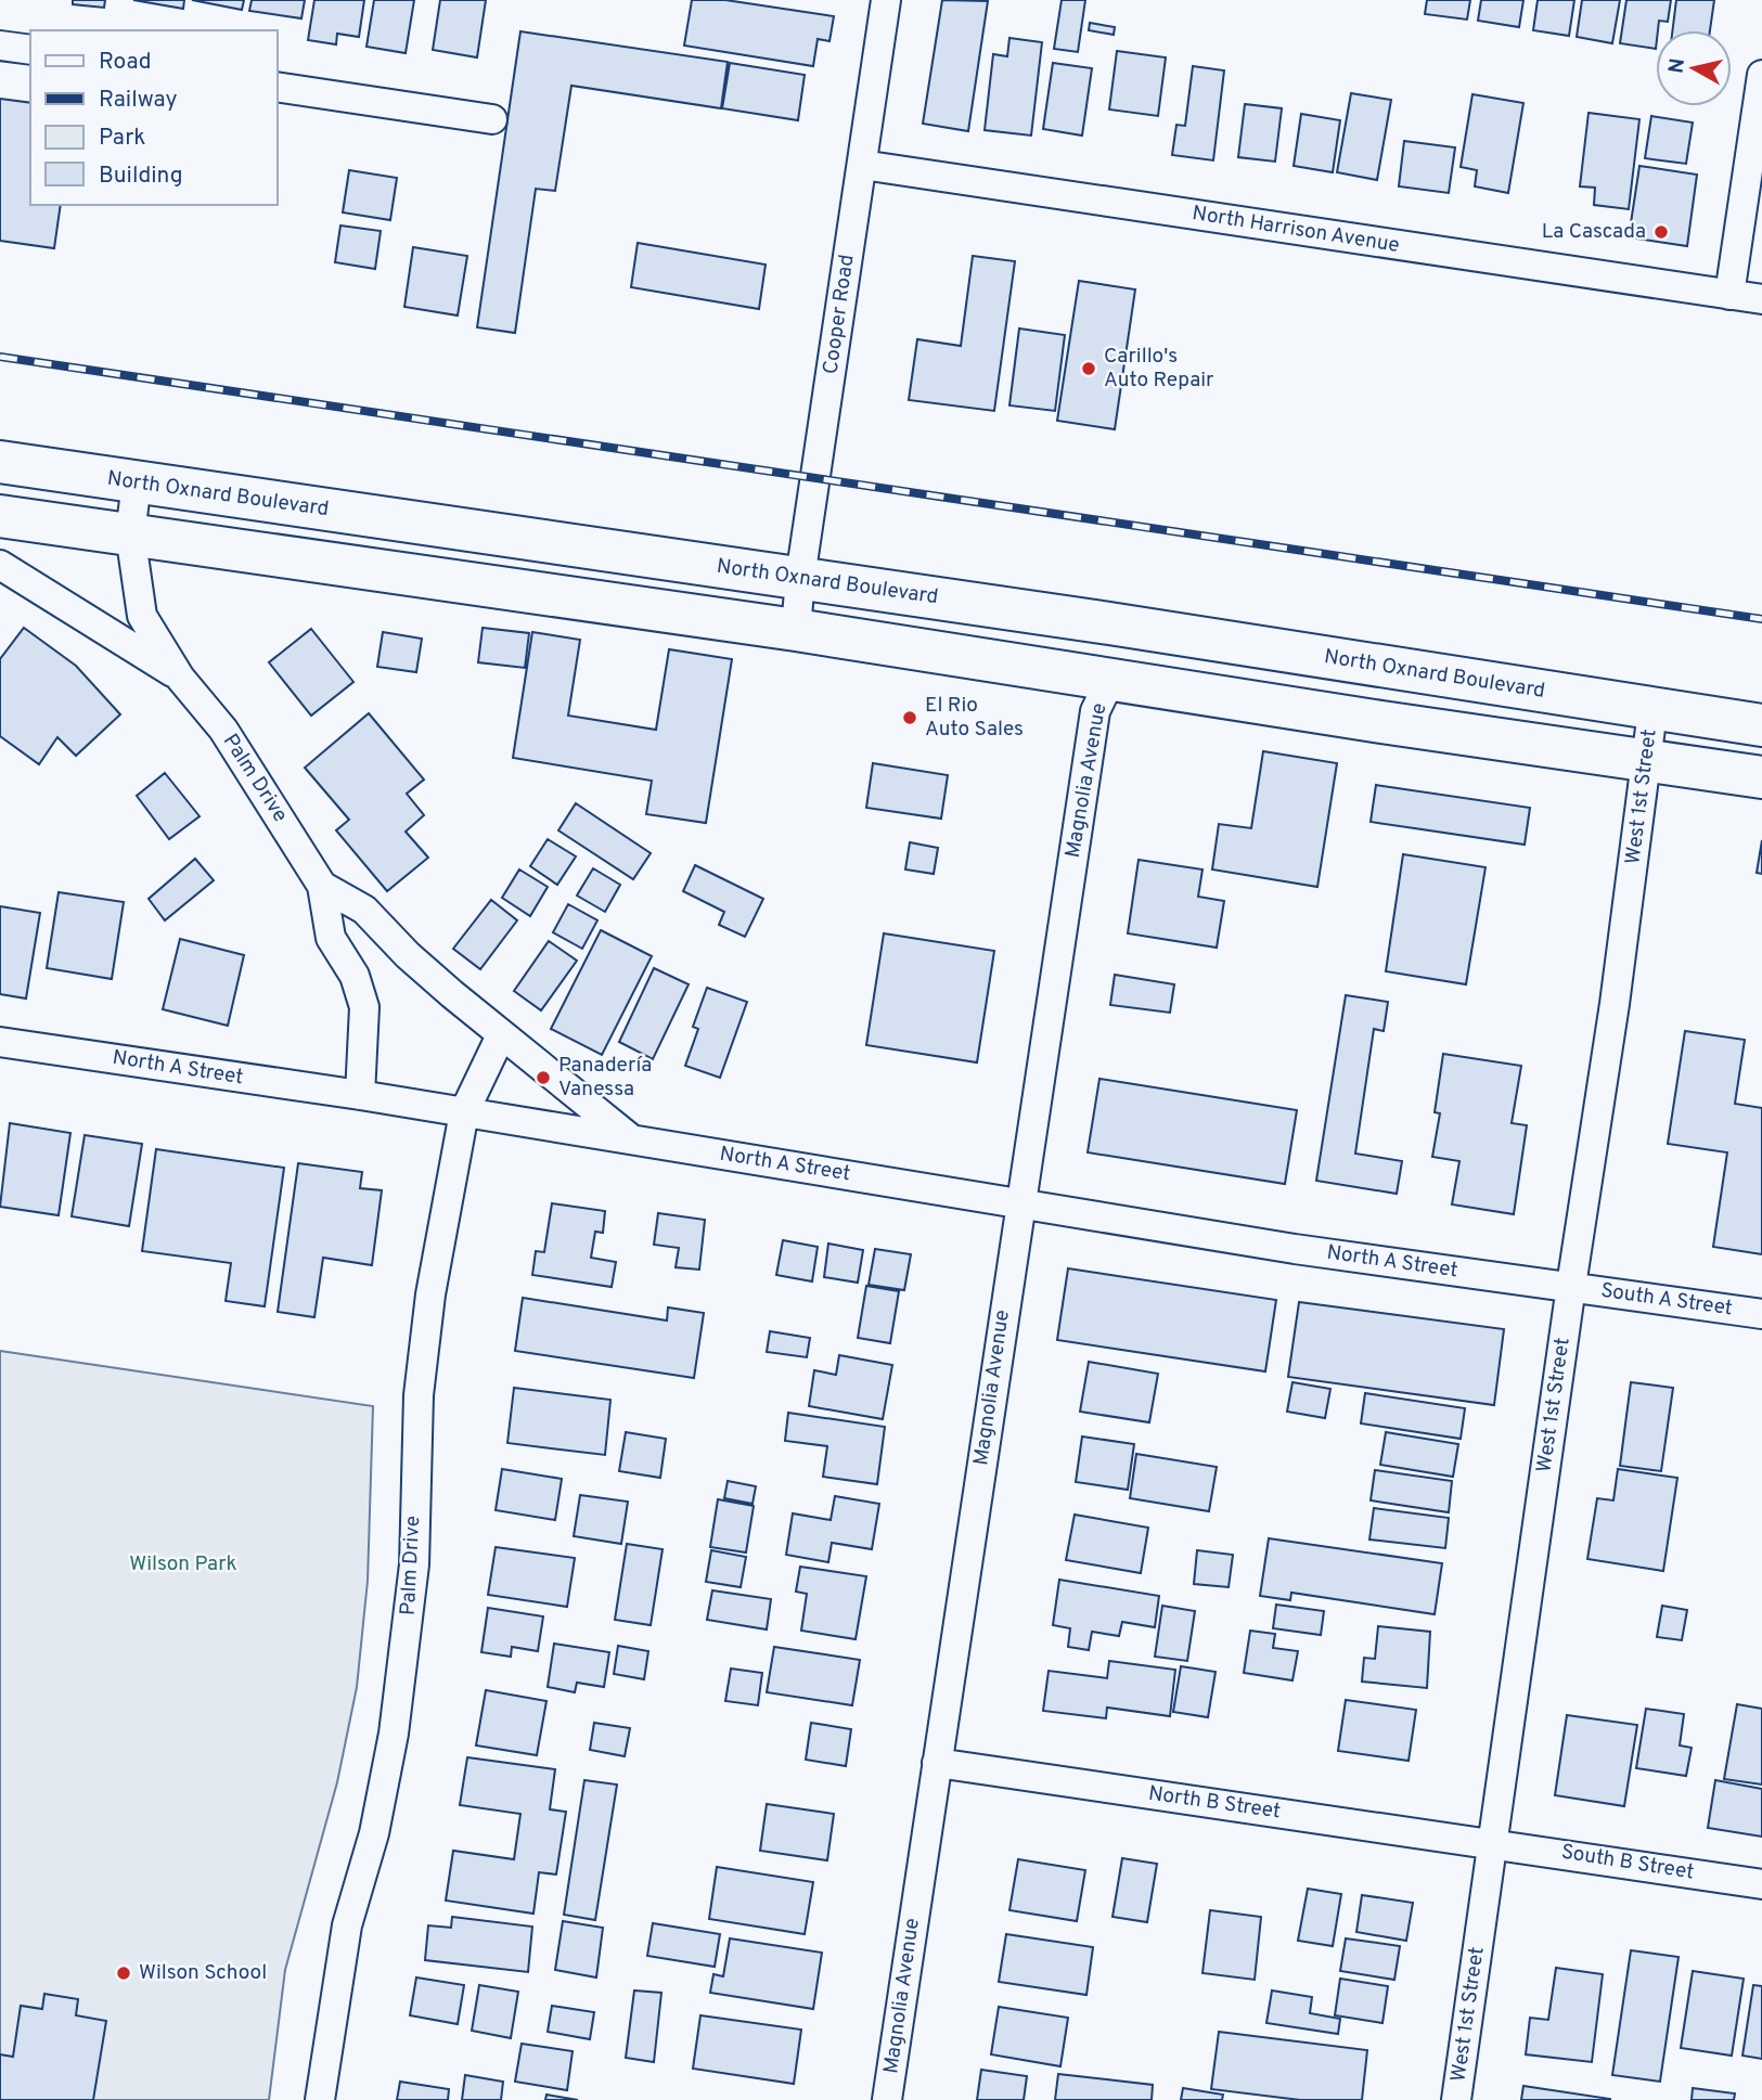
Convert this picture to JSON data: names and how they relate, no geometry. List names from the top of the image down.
{
  "streets": {
    "main road": ["North Oxnard Boulevard"],
    "street": [
      "North Harrison Avenue",
      "Cooper Road",
      "Palm Drive",
      "Magnolia Avenue",
      "West 1st Street",
      "North A Street",
      "South A Street",
      "North B Street",
      "South B Street"
    ]
  },
  "crossings": [
    ["North Harrison Avenue", "Cooper Road"],
    ["Cooper Road", "North Oxnard Boulevard"],
    ["North Oxnard Boulevard", "Palm Drive"],
    ["North Oxnard Boulevard", "West 1st Street"],
    ["Palm Drive", "North A Street"],
    ["Magnolia Avenue", "North A Street"],
    ["Magnolia Avenue", "North B Street"],
    ["West 1st Street", "North A Street"],
    ["West 1st Street", "South A Street"],
    ["West 1st Street", "North B Street"],
    ["West 1st Street", "South B Street"],
    ["North A Street", "South A Street"],
    ["North B Street", "South B Street"]
  ],
  "parks": ["Wilson Park"],
  "places": [
    "La Cascada",
    "Carillo's Auto Repair",
    "El Rio Auto Sales",
    "Panadería Vanessa",
    "Wilson School"
  ],
  "legend": [
    "Road",
    "Railway",
    "Park",
    "Building"
  ],
  "north": "left"
}
